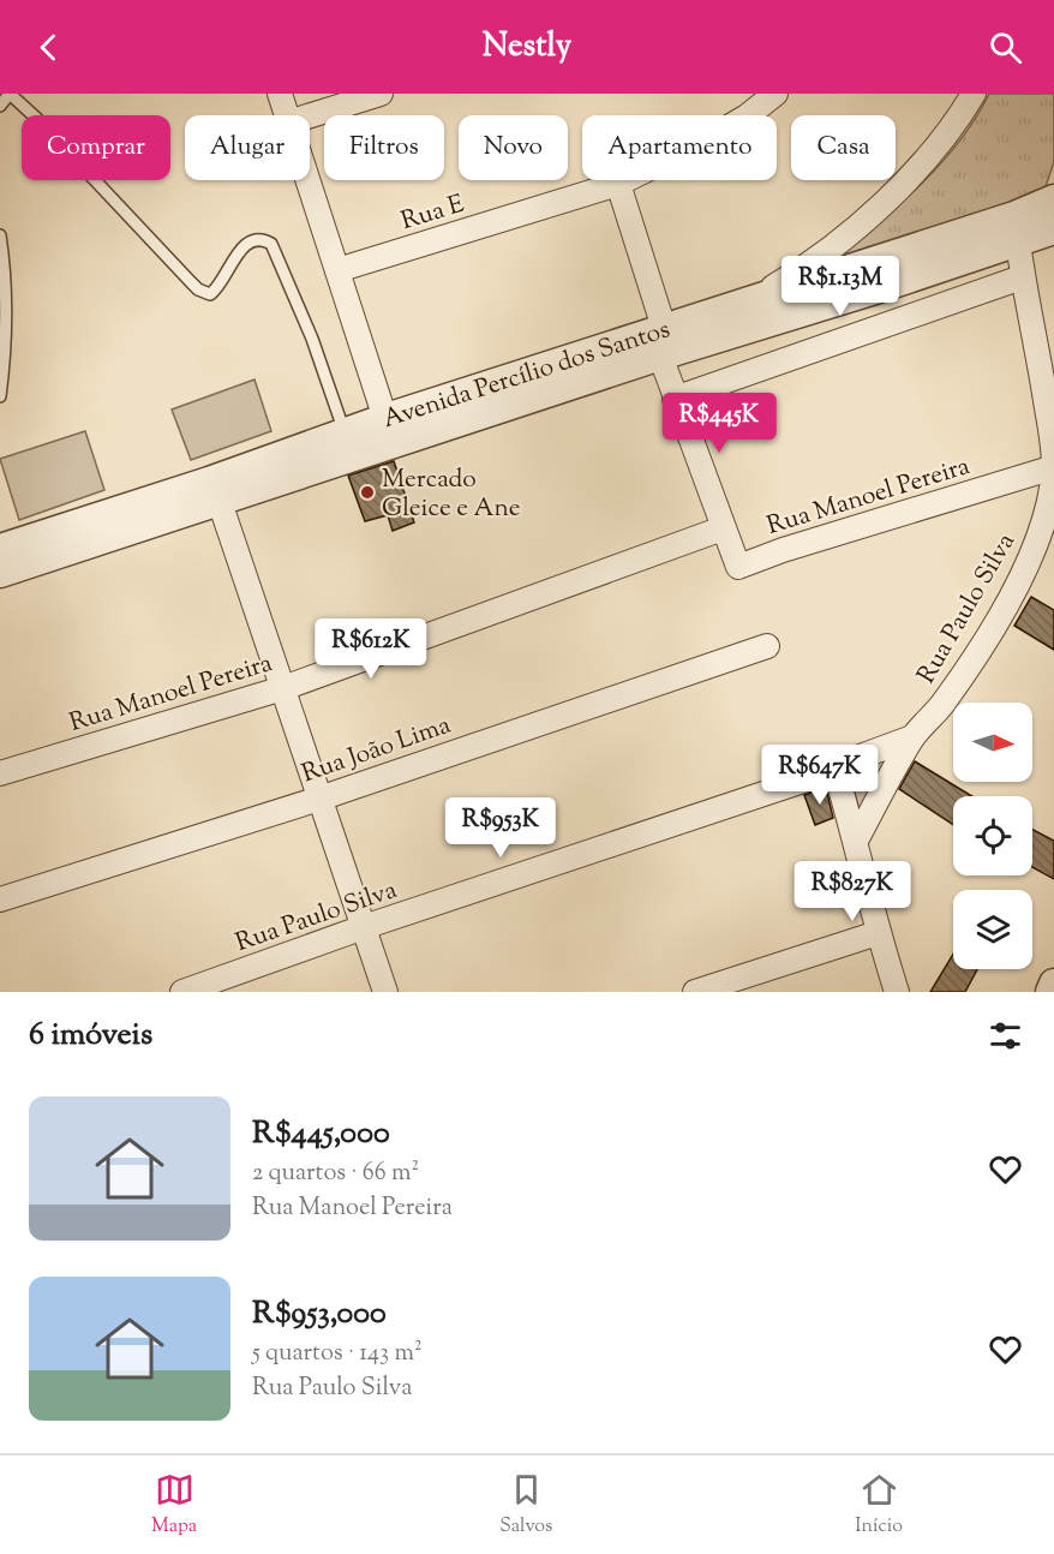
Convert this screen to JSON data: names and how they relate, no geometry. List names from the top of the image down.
{
  "streets": {
    "street": [
      "Rua E",
      "Avenida Percílio dos Santos",
      "Rua Manoel Pereira",
      "Rua Paulo Silva",
      "Rua João Lima"
    ]
  },
  "crossings": [
    ["Rua E", "Rua Manoel Pereira"],
    ["Avenida Percílio dos Santos", "Rua Manoel Pereira"],
    ["Avenida Percílio dos Santos", "Rua Paulo Silva"],
    ["Rua Manoel Pereira", "Rua Paulo Silva"]
  ],
  "places": ["Mercado Gleice e Ane"],
  "north": "right",
  "page": {
    "header": "Nestly",
    "chip": [
      "Comprar",
      "Alugar",
      "Filtros",
      "Novo",
      "Apartamento",
      "Casa"
    ],
    "price": [
      "R$1.13M",
      "R$445K",
      "R$612K",
      "R$647K",
      "R$953K",
      "R$827K"
    ],
    "heading": "6 imóveis",
    "list": [
      {
        "name": "R$445,000",
        "note": "2 quartos · 66 m² · Rua Manoel Pereira"
      },
      {
        "name": "R$953,000",
        "note": "5 quartos · 143 m² · Rua Paulo Silva"
      }
    ],
    "tabs": ["Mapa", "Salvos", "Início"]
  }
}
